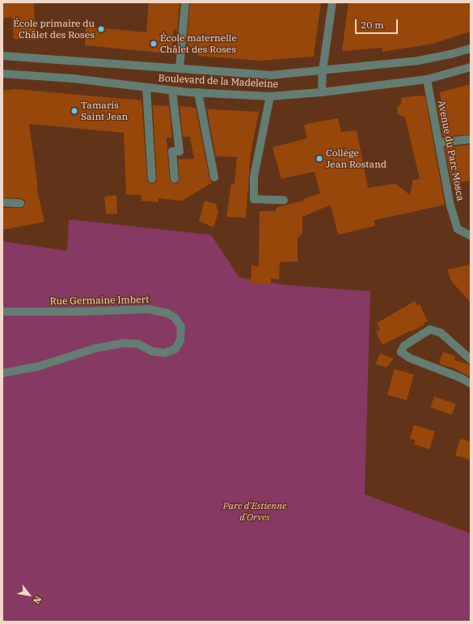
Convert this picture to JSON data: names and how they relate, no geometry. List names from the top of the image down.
{
  "streets": {
    "street": ["Boulevard de la Madeleine", "Avenue du Parc Mosca", "Rue Germaine Imbert"]
  },
  "crossings": [
    ["Boulevard de la Madeleine", "Avenue du Parc Mosca"]
  ],
  "parks": ["Parc d'Estienne d'Orves"],
  "places": [
    "École primaire du Châlet des Roses",
    "École maternelle Châlet des Roses",
    "Tamaris Saint Jean",
    "Collège Jean Rostand"
  ],
  "scale_bar": "20 m",
  "north": "bottom right"
}
